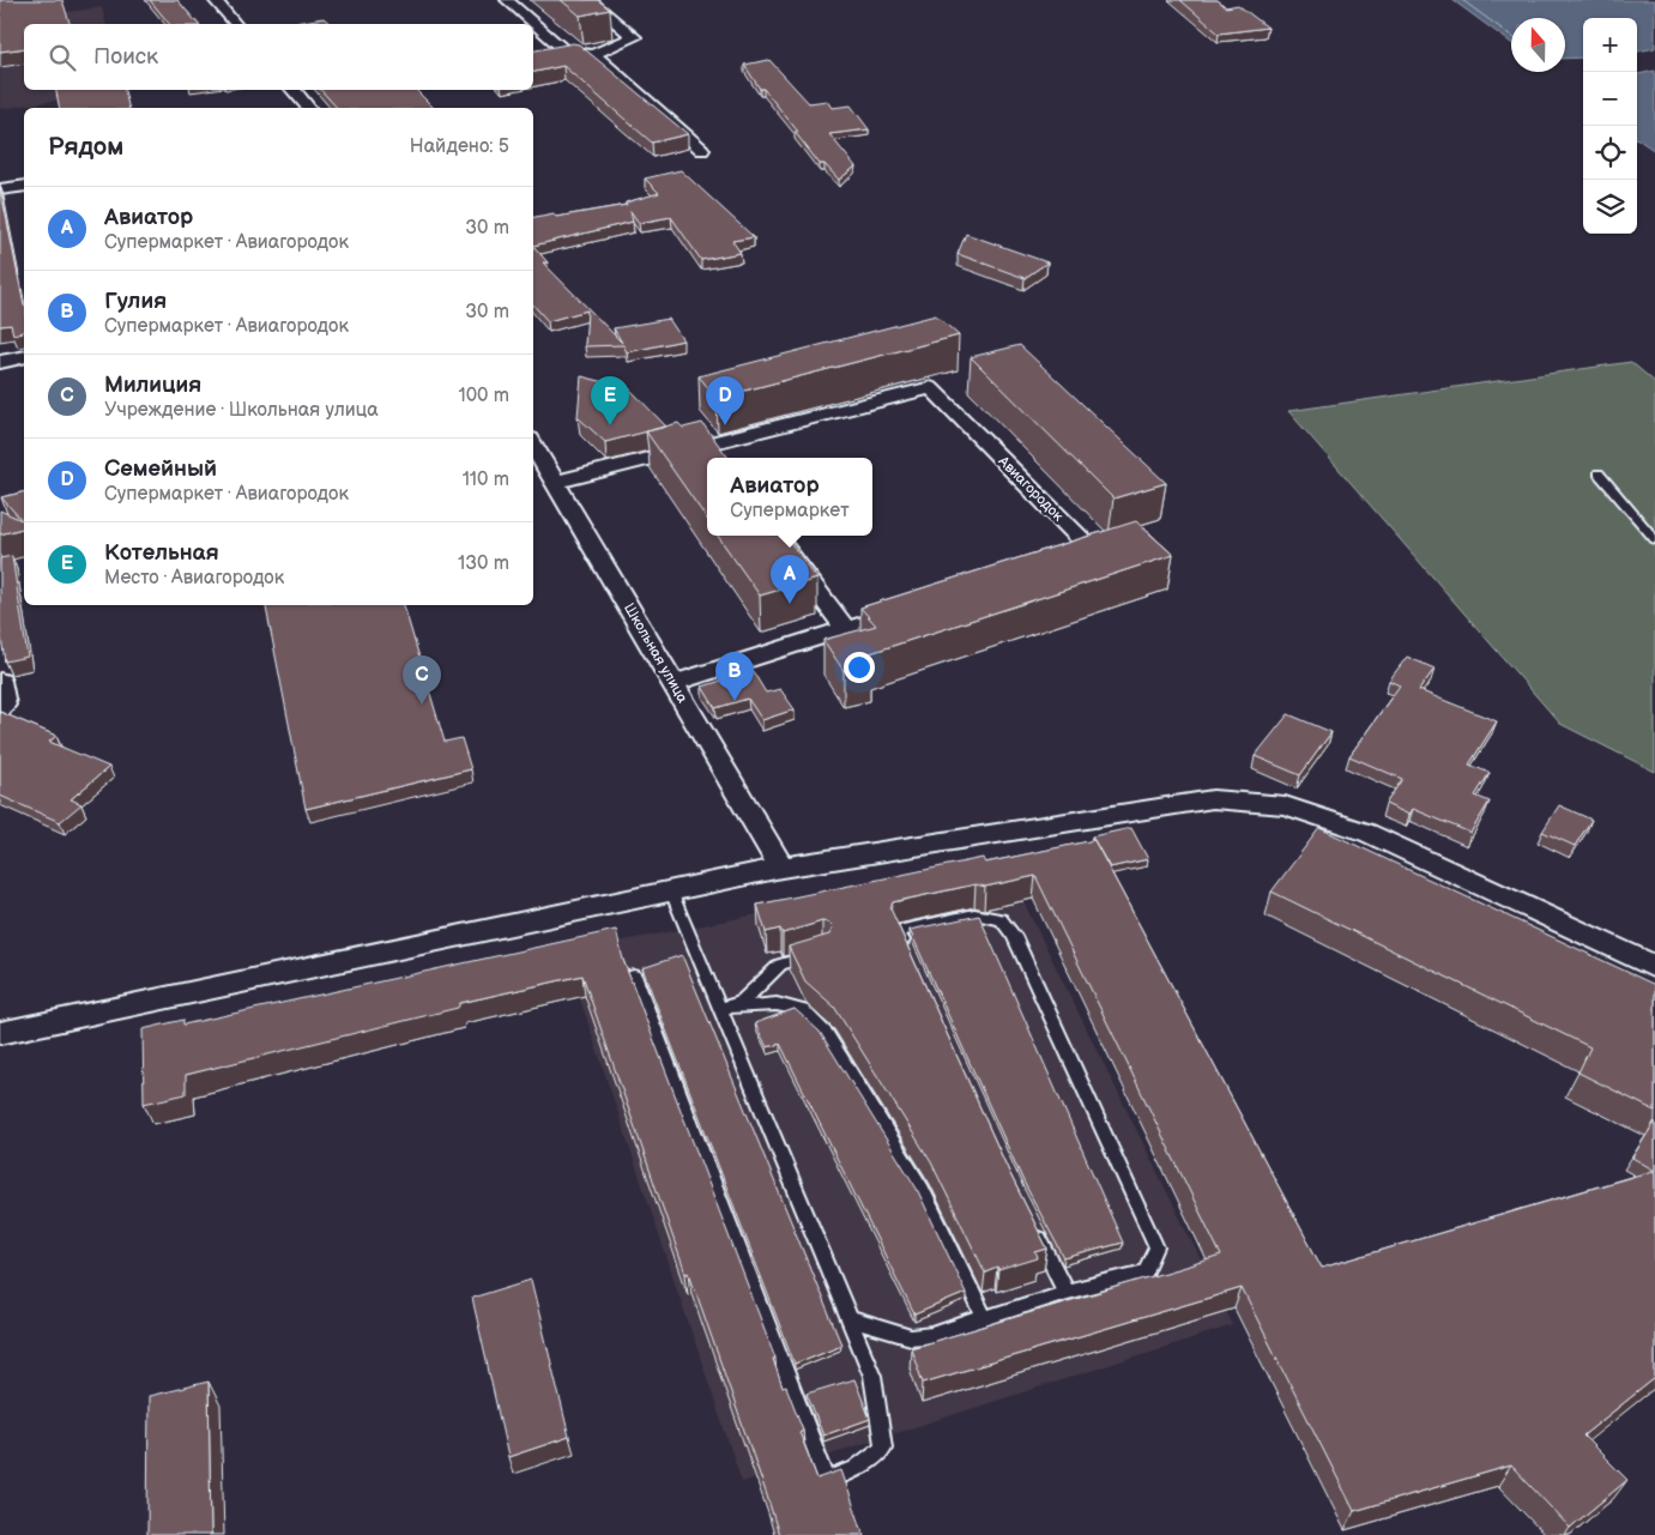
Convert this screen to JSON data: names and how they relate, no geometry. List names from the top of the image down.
{
  "streets": {
    "street": ["Авиагородок", "Школьная улица"]
  },
  "crossings": [
    ["Авиагородок", "Школьная улица"]
  ],
  "north": "top",
  "page": {
    "map_buttons": ["+", "−"],
    "search": "Поиск",
    "heading": ["Рядом", "Найдено: 5"],
    "list": [
      {
        "mark": "A",
        "name": "Авиатор",
        "note": "Супермаркет · Авиагородок",
        "value": "30 m"
      },
      {
        "mark": "B",
        "name": "Гулия",
        "note": "Супермаркет · Авиагородок",
        "value": "30 m"
      },
      {
        "mark": "C",
        "name": "Милиция",
        "note": "Учреждение · Школьная улица",
        "value": "100 m"
      },
      {
        "mark": "D",
        "name": "Семейный",
        "note": "Супермаркет · Авиагородок",
        "value": "110 m"
      },
      {
        "mark": "E",
        "name": "Котельная",
        "note": "Место · Авиагородок",
        "value": "130 m"
      }
    ],
    "pins": [
      "D",
      "E",
      "A",
      "B",
      "C"
    ],
    "popup": ["Авиатор", "Супермаркет"]
  }
}
